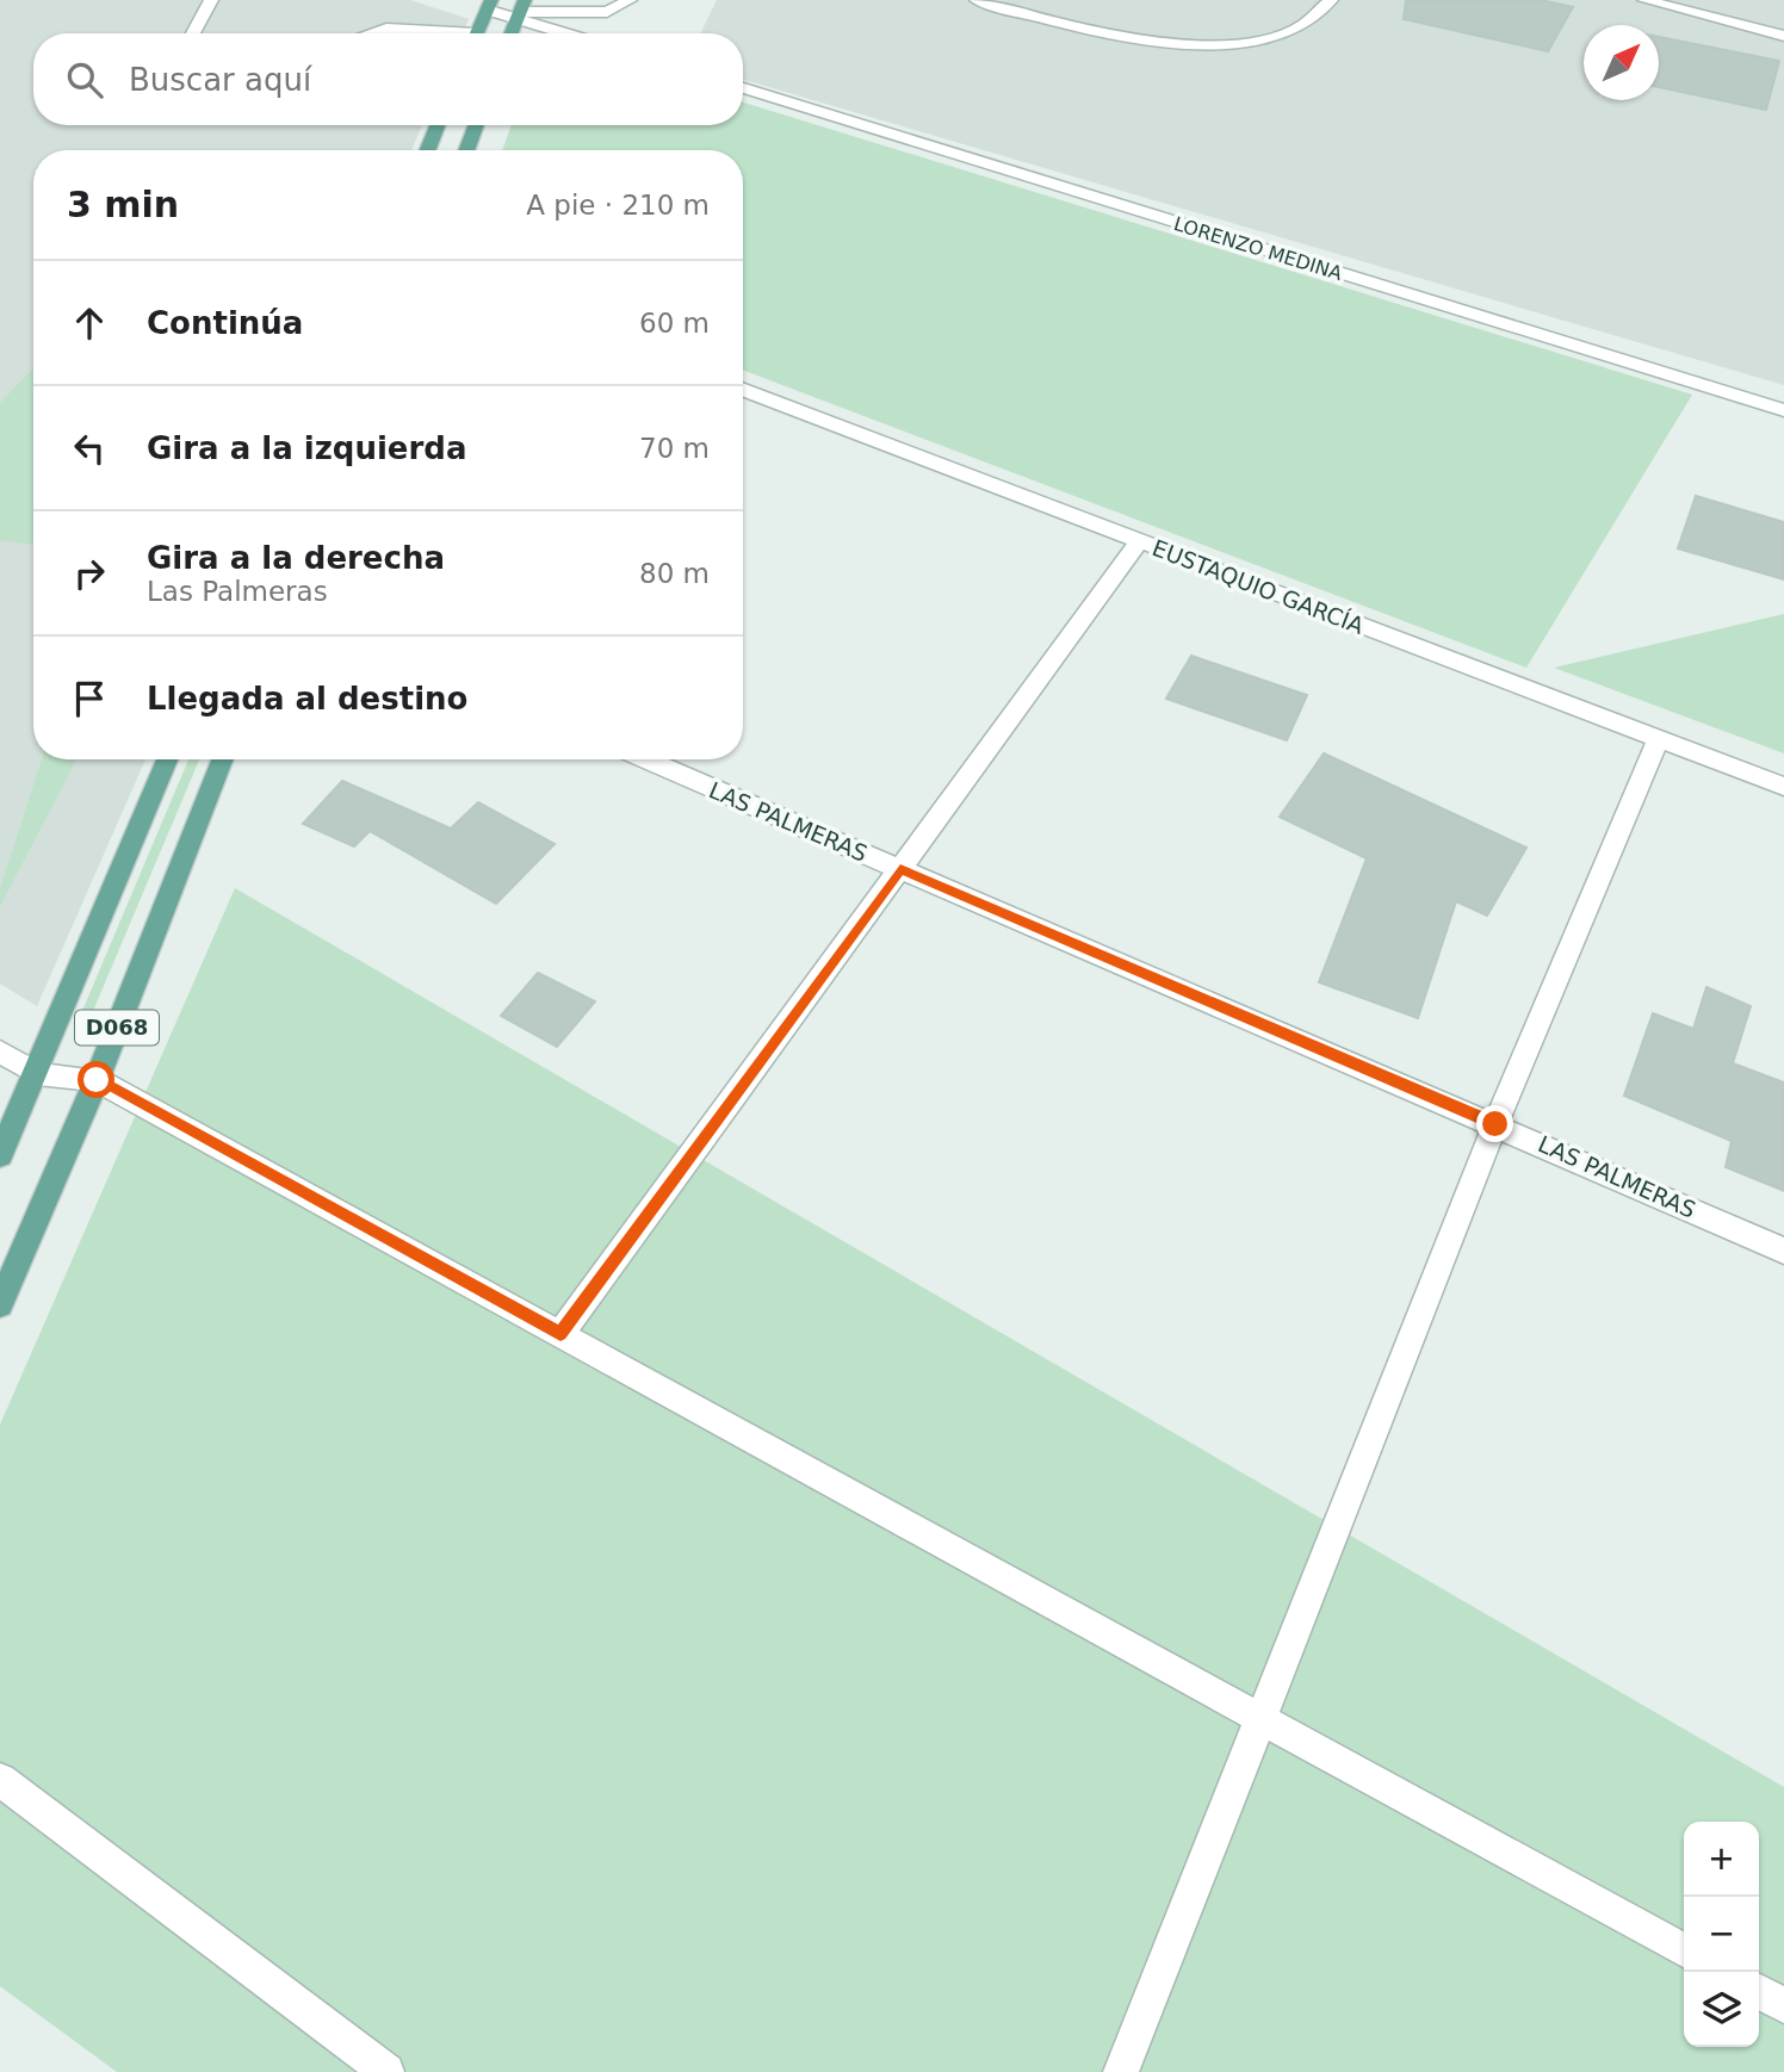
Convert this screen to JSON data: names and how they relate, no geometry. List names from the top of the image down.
{
  "streets": {
    "main road": ["D068"],
    "street": ["LORENZO MEDINA", "EUSTAQUIO GARCÍA", "LAS PALMERAS"]
  },
  "north": "top right",
  "page": {
    "search": "Buscar aquí",
    "heading": ["3 min", "A pie · 210 m"],
    "list": [
      ["Continúa", "60 m"],
      ["Gira a la izquierda", "70 m"],
      ["Gira a la derecha", "Las Palmeras", "80 m"],
      "Llegada al destino"
    ],
    "map_buttons": ["+", "−"]
  }
}
